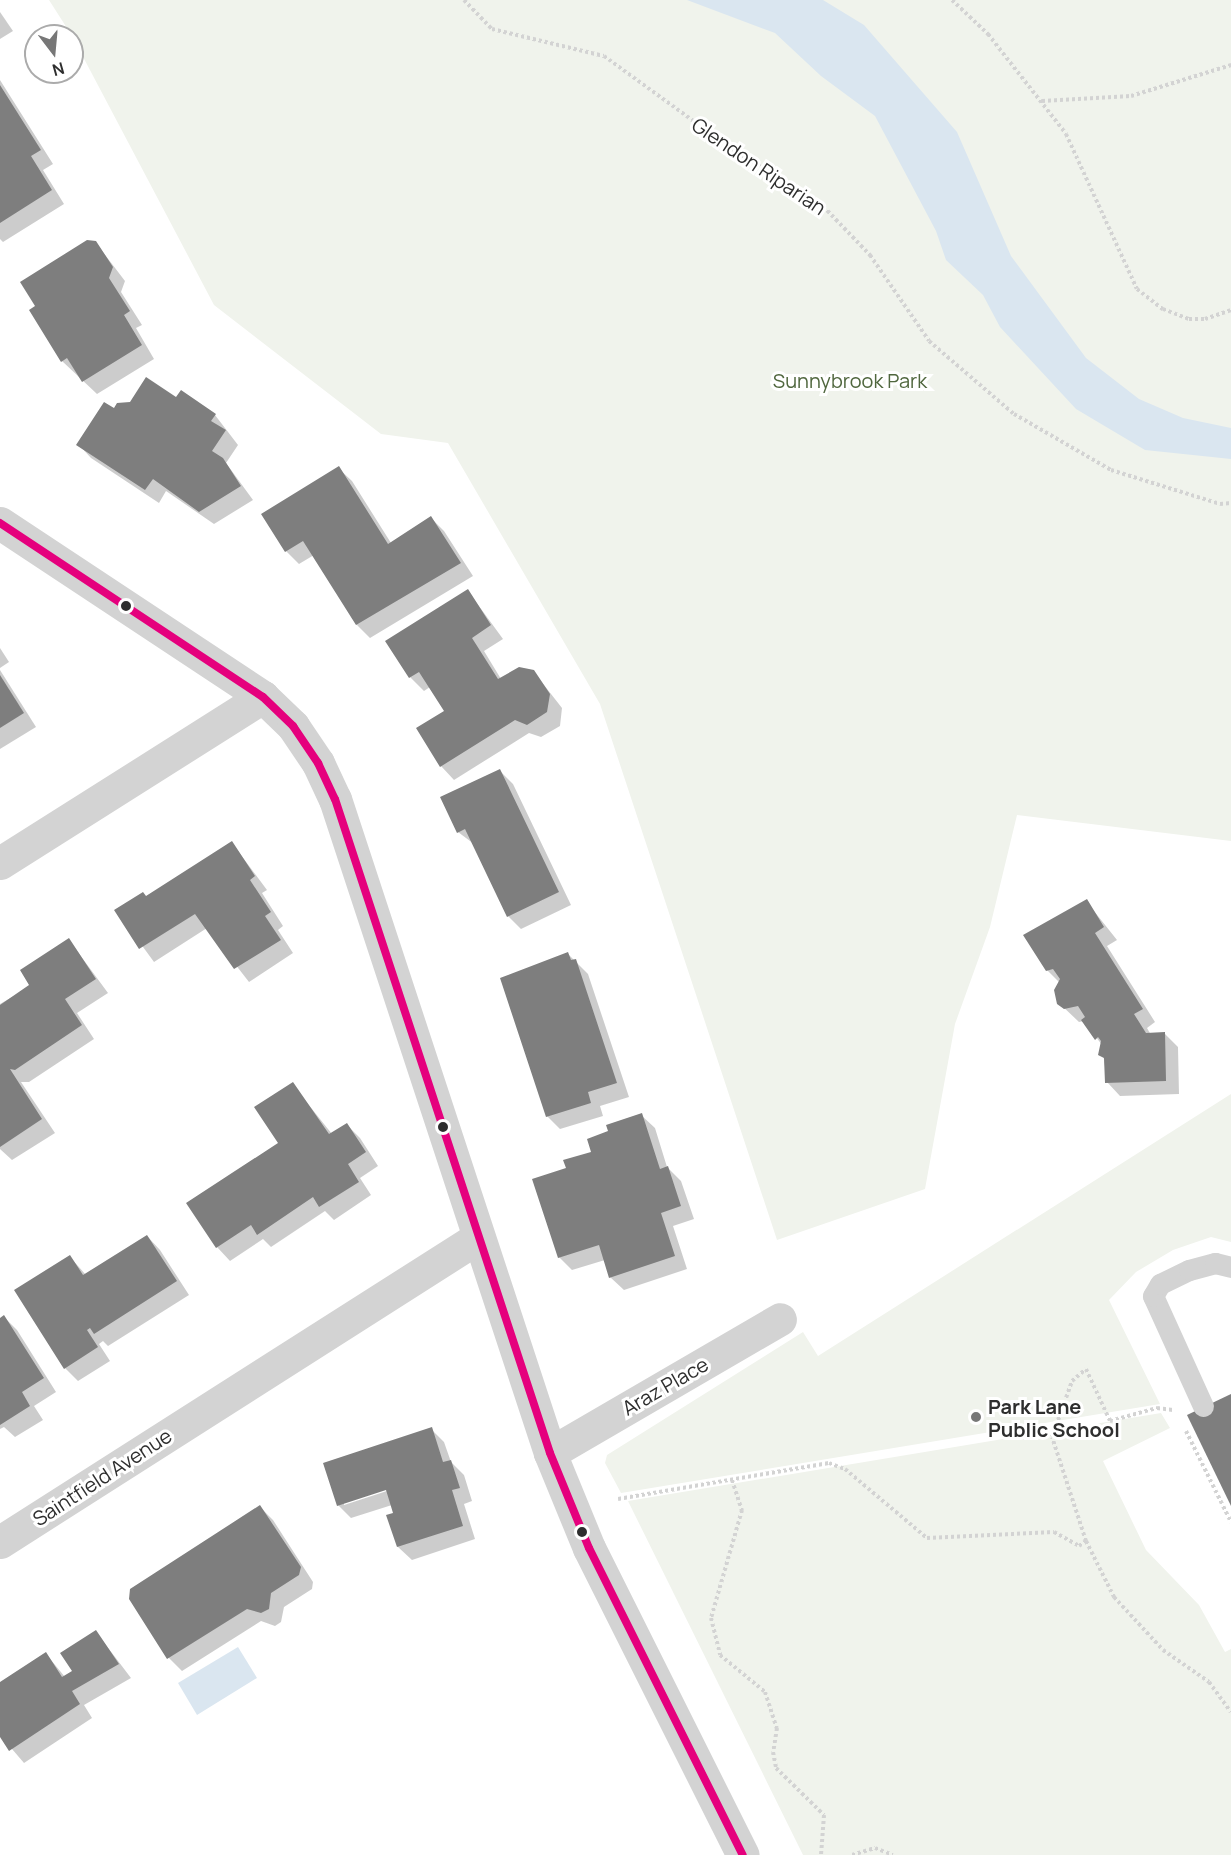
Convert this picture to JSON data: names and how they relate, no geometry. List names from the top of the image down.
{
  "streets": {
    "street": ["Araz Place", "Saintfield Avenue"],
    "path": ["Glendon Riparian"]
  },
  "parks": ["Sunnybrook Park"],
  "places": ["Park Lane Public School"],
  "north": "bottom"
}
